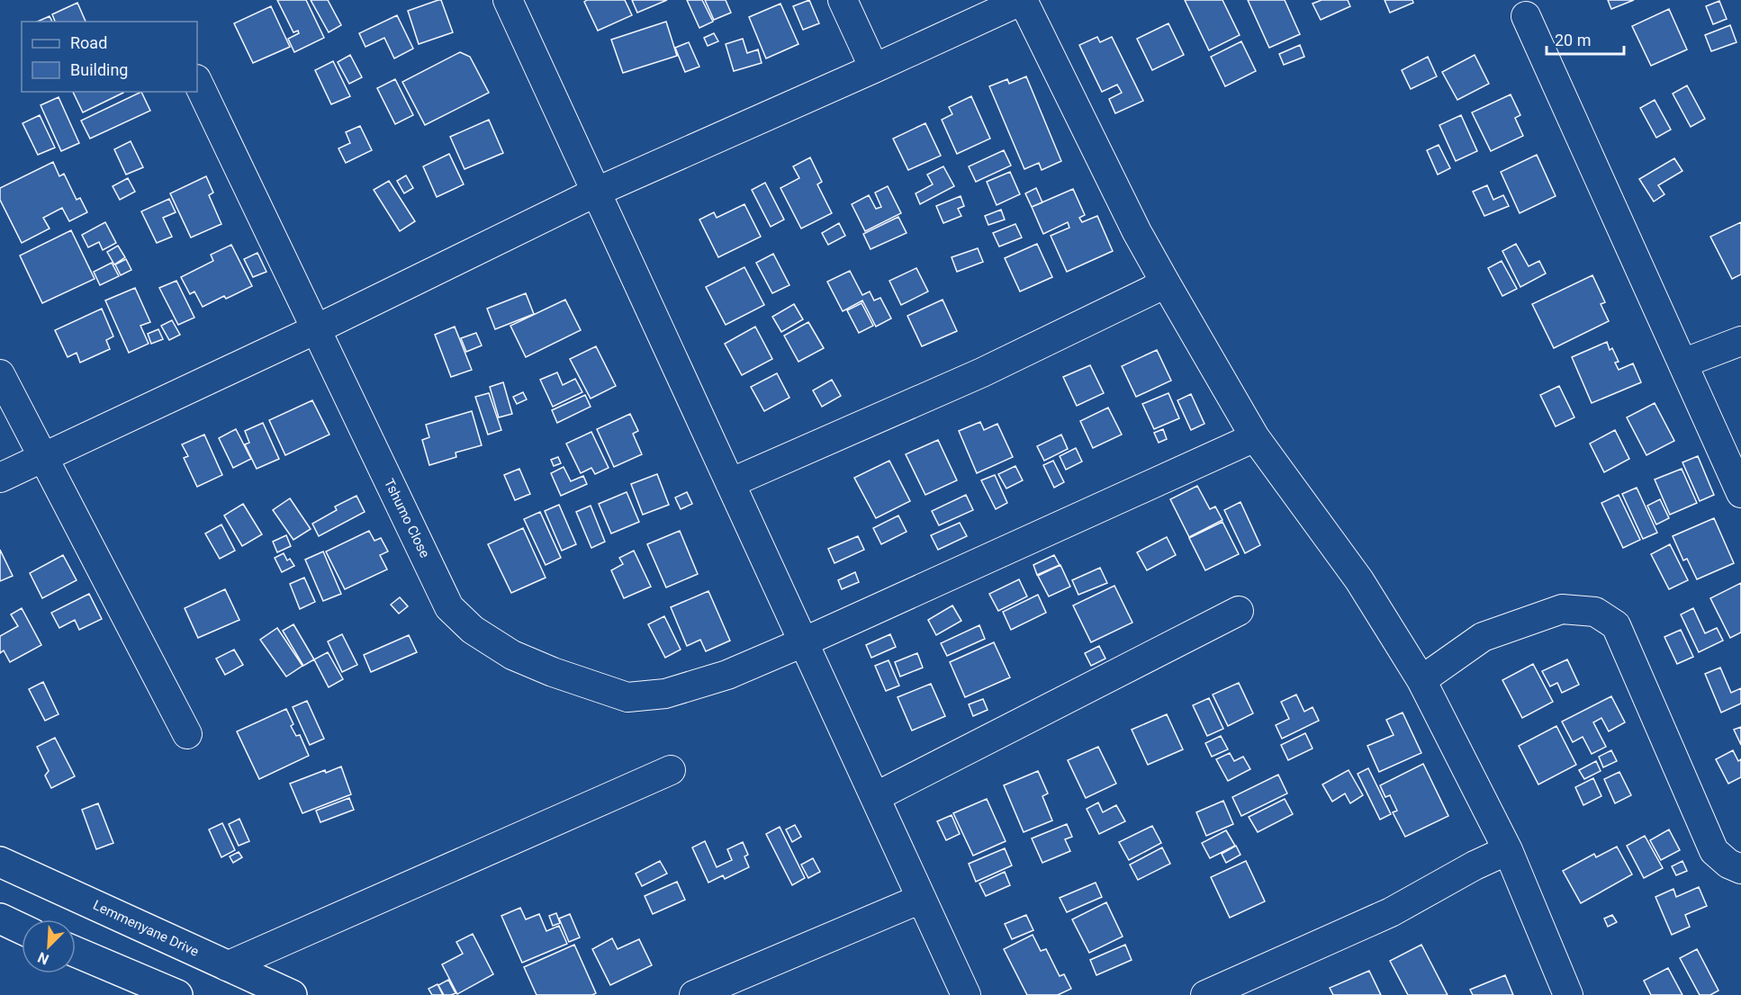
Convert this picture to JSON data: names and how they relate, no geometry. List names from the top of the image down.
{
  "streets": {
    "main road": ["Lemmenyane Drive"],
    "street": ["Tshumo Close"]
  },
  "legend": ["Road", "Building"],
  "scale_bar": "20 m",
  "north": "bottom left"
}
